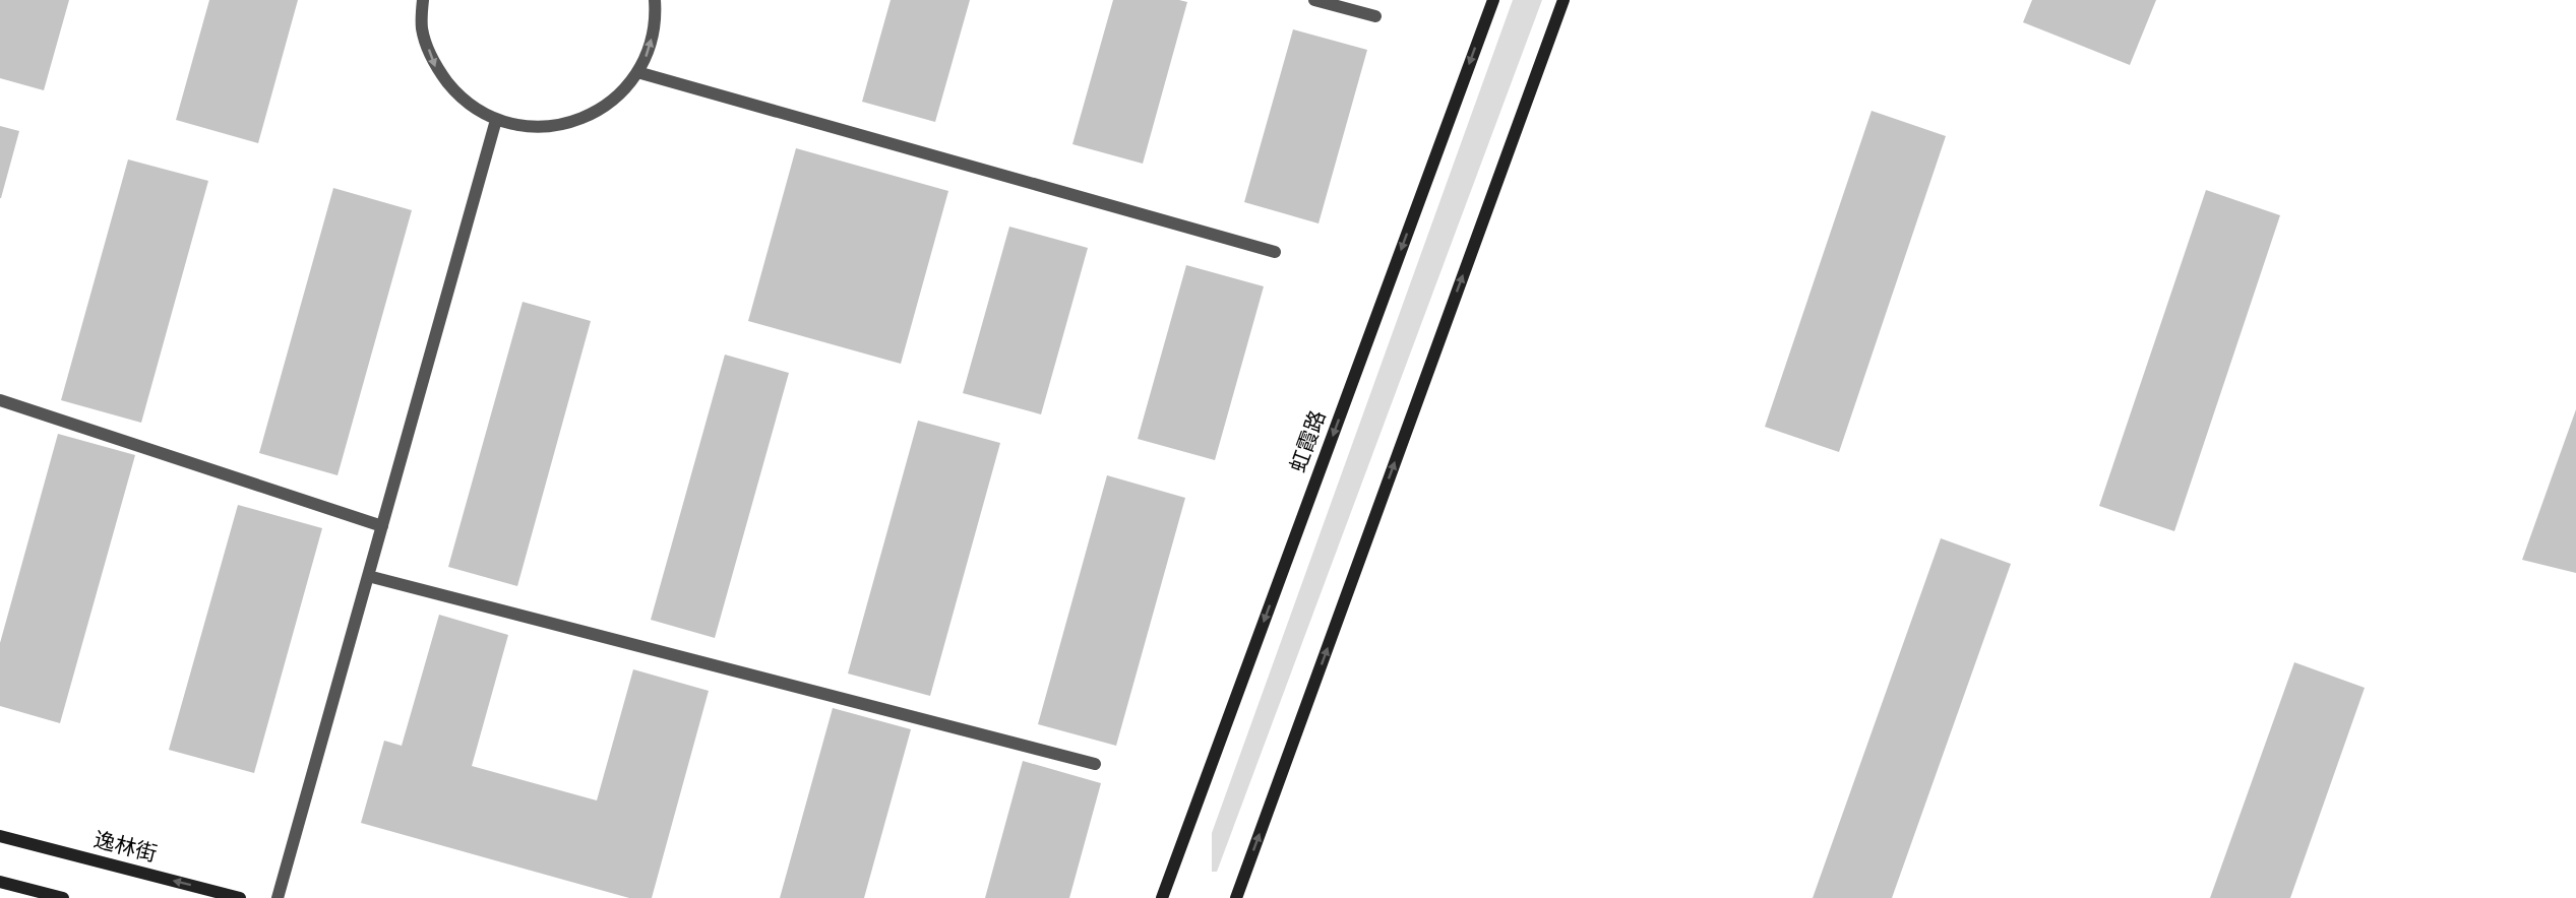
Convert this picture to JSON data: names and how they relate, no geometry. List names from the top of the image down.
{
  "streets": {
    "street": ["虹霞路", "逸林街"]
  },
  "one_way": ["逸林街"]
}
